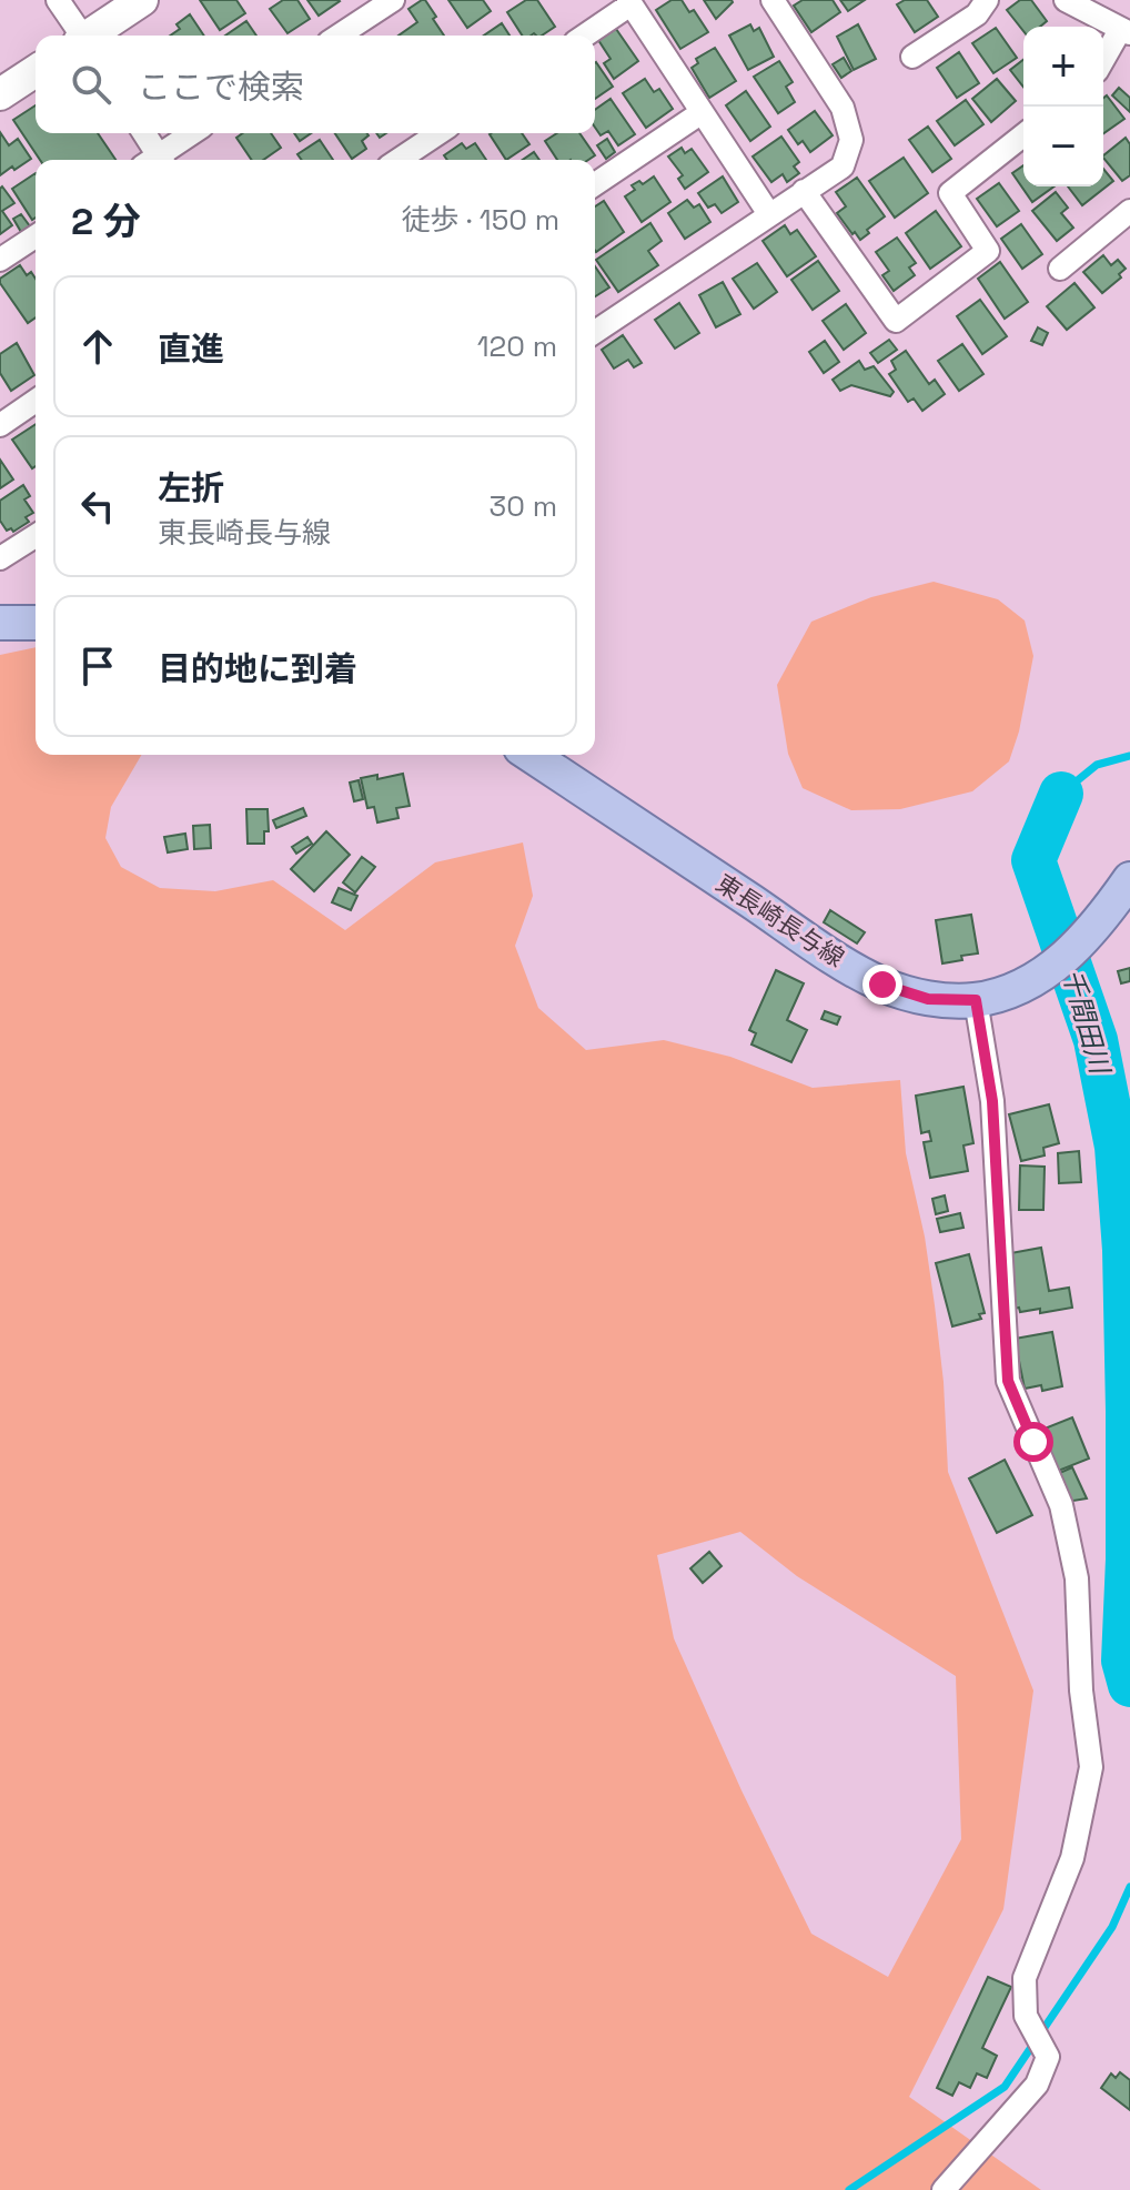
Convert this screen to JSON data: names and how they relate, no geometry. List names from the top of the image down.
{
  "streets": {
    "main road": ["東長崎長与線"]
  },
  "water": ["千間田川"],
  "page": {
    "map_buttons": ["+", "−"],
    "search": "ここで検索",
    "heading": ["2 分", "徒歩 · 150 m"],
    "list": [
      ["直進", "120 m"],
      ["左折", "東長崎長与線", "30 m"],
      "目的地に到着"
    ]
  }
}
